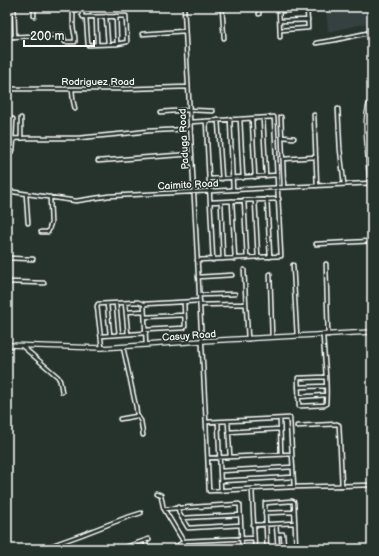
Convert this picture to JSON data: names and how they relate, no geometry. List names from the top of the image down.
{
  "streets": {
    "street": [
      "Rodriguez Road",
      "Paduga Road",
      "Caimito Road",
      "Casuy Road"
    ]
  },
  "crossings": [
    ["Rodriguez Road", "Paduga Road"],
    ["Paduga Road", "Caimito Road"],
    ["Paduga Road", "Casuy Road"]
  ],
  "scale_bar": "200 m"
}
